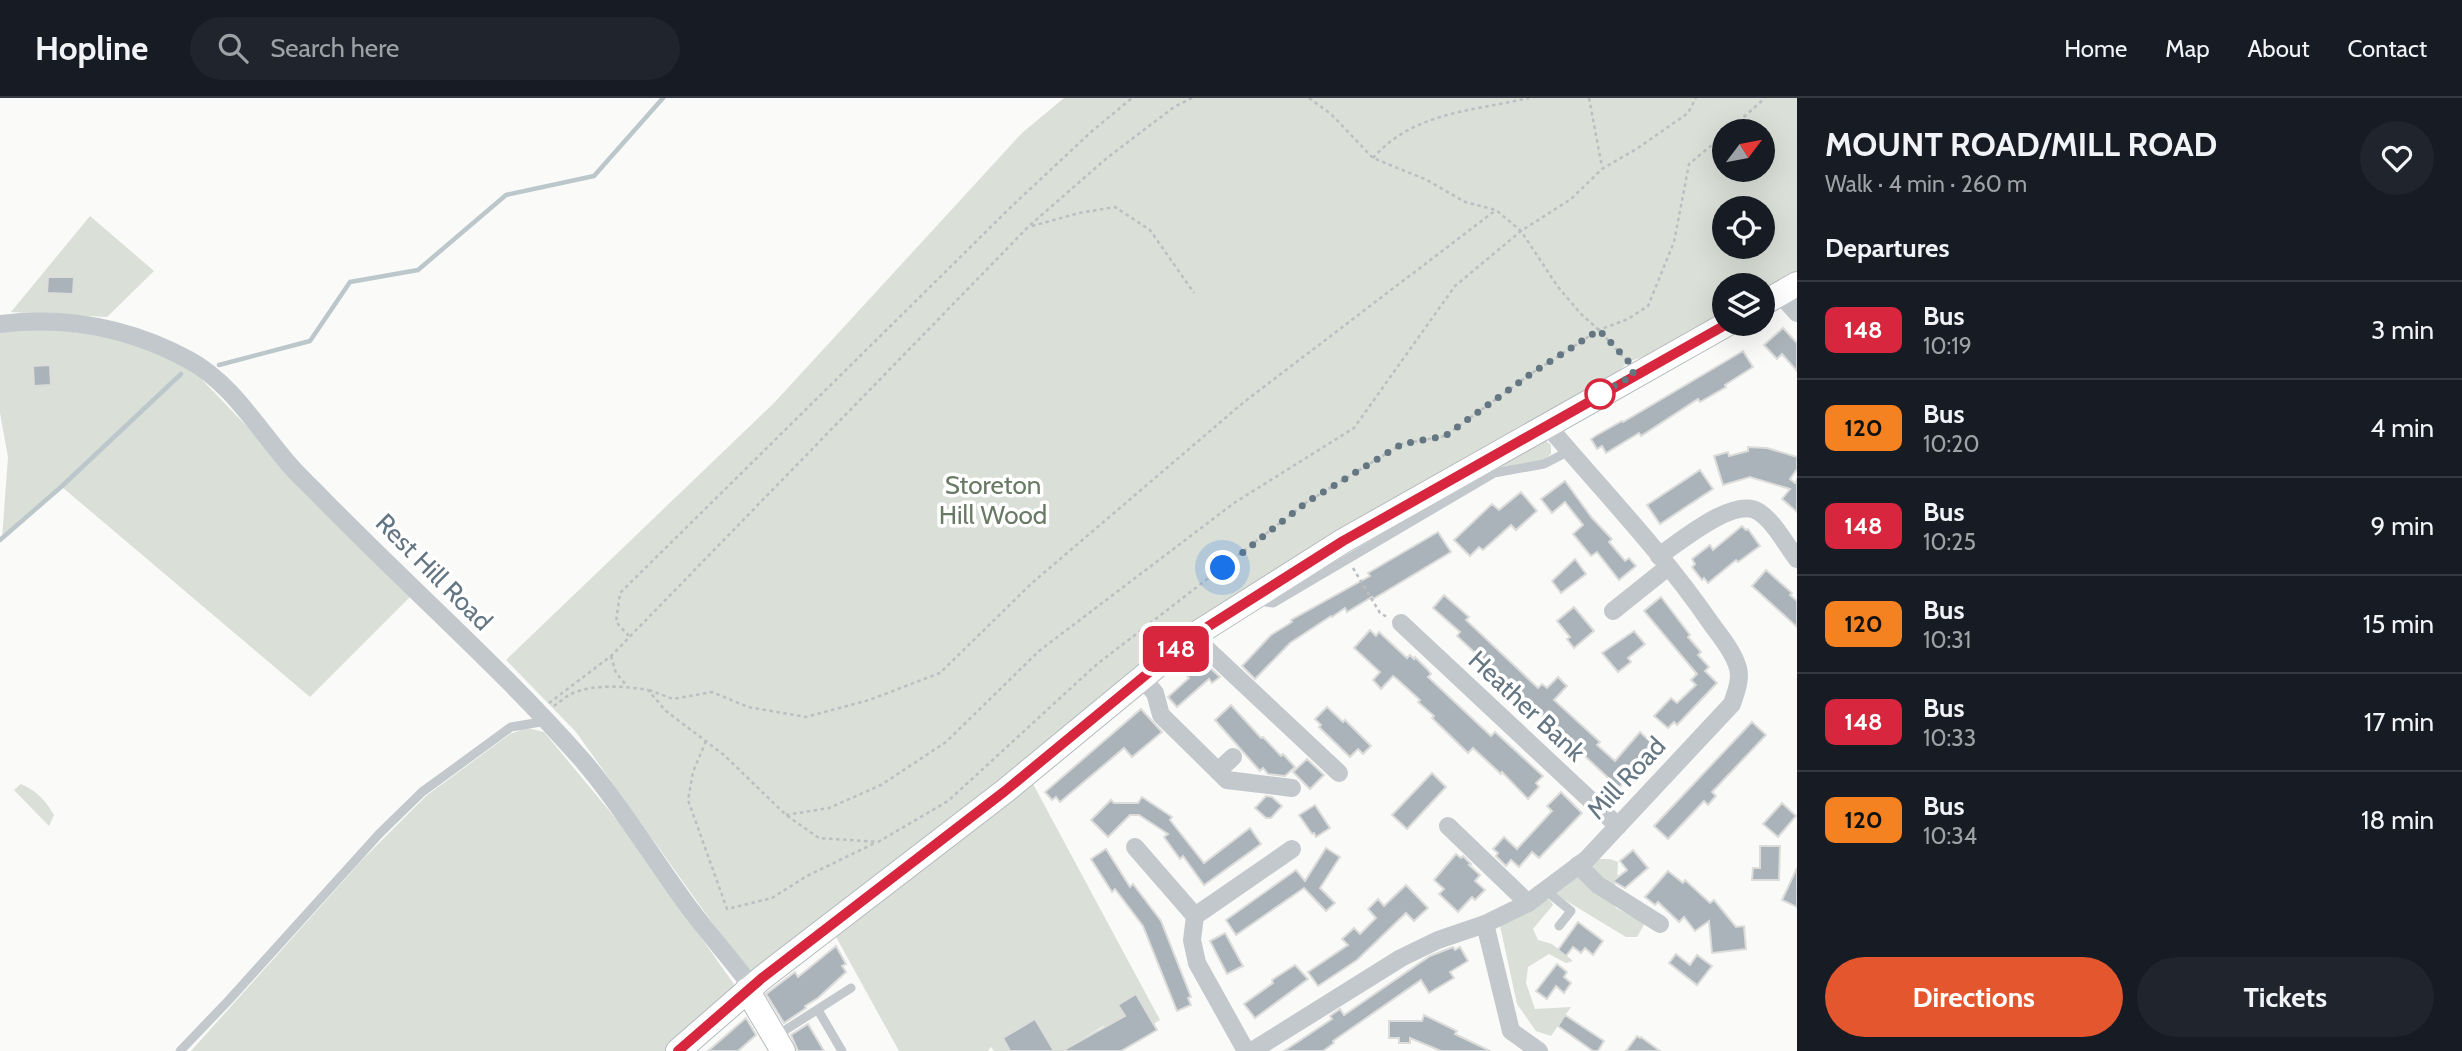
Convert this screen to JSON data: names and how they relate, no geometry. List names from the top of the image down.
{
  "streets": {
    "street": ["Rest Hill Road", "Heather Bank", "Mill Road"]
  },
  "crossings": [
    ["Heather Bank", "Mill Road"]
  ],
  "parks": ["Storeton Hill Wood"],
  "lines": ["bus line 148"],
  "north": "top right",
  "page": {
    "header": "Hopline",
    "search": "Search here",
    "nav": [
      "Home",
      "Map",
      "About",
      "Contact"
    ],
    "on_map": "148",
    "heading": [
      ["MOUNT ROAD/MILL ROAD", "Walk · 4 min · 260 m"],
      "Departures"
    ],
    "list": [
      {
        "mark": "148",
        "name": "Bus",
        "note": "10:19",
        "value": "3 min"
      },
      {
        "mark": "120",
        "name": "Bus",
        "note": "10:20",
        "value": "4 min"
      },
      {
        "mark": "148",
        "name": "Bus",
        "note": "10:25",
        "value": "9 min"
      },
      {
        "mark": "120",
        "name": "Bus",
        "note": "10:31",
        "value": "15 min"
      },
      {
        "mark": "148",
        "name": "Bus",
        "note": "10:33",
        "value": "17 min"
      },
      {
        "mark": "120",
        "name": "Bus",
        "note": "10:34",
        "value": "18 min"
      }
    ],
    "buttons": ["Directions", "Tickets"]
  }
}
